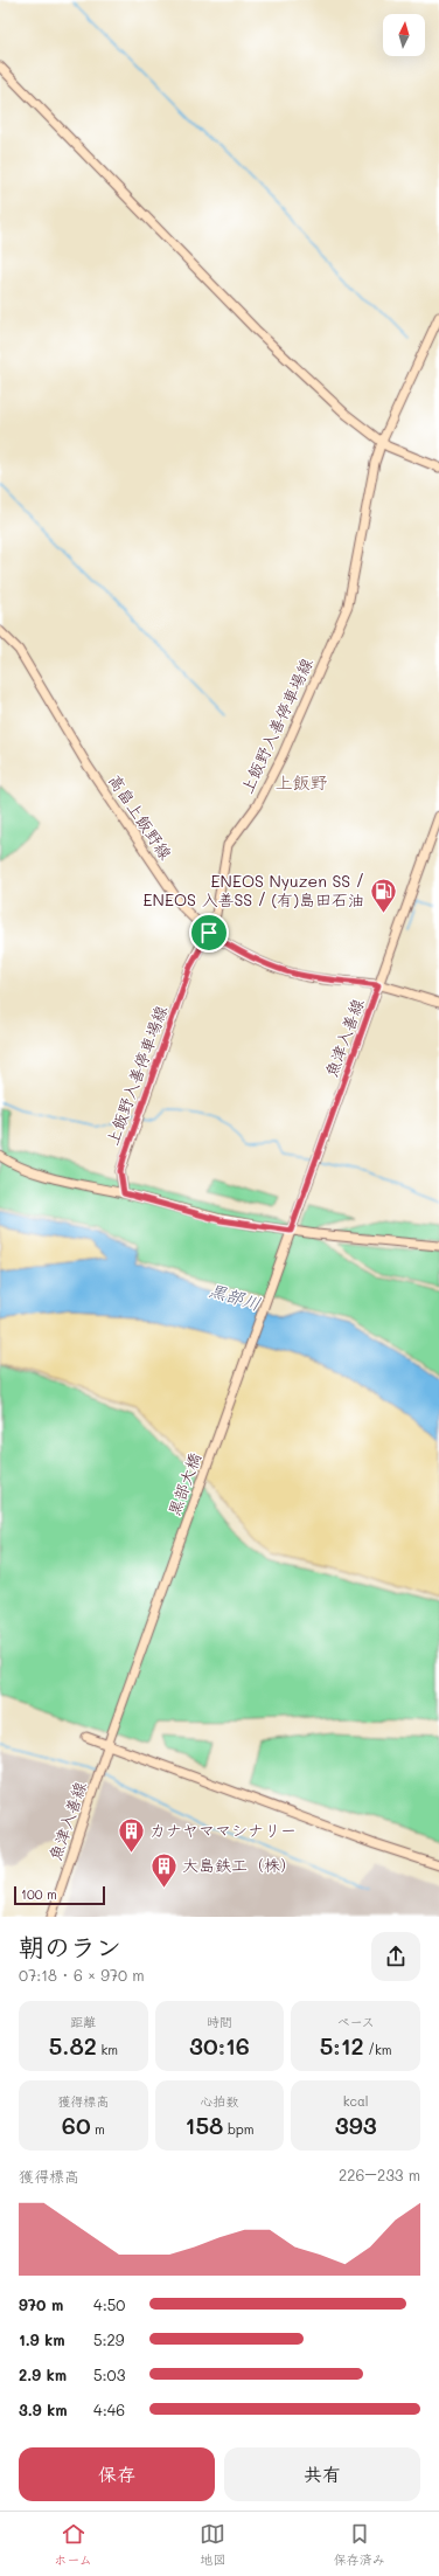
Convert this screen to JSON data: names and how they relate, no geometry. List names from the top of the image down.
{
  "streets": {
    "main road": [
      "上飯野入善停車場線",
      "高畠上飯野線",
      "魚津入善線",
      "黒部大橋"
    ]
  },
  "crossings": [
    ["上飯野入善停車場線", "高畠上飯野線"],
    ["高畠上飯野線", "魚津入善線"],
    ["魚津入善線", "黒部大橋"]
  ],
  "districts": ["上飯野"],
  "water": ["黒部川"],
  "places": {
    "fuel station": ["ENEOS Nyuzen SS / ENEOS 入善SS / (有)島田石油"],
    "building": ["カナヤママシナリー", "大島鉄工（株）"]
  },
  "scale_bar": "100 m",
  "north": "top",
  "page": {
    "scale": "100 m",
    "heading": ["朝のラン", "07:18 · 6 × 970 m"],
    "stats": [
      ["距離", "5.82 km"],
      ["時間", "30:16"],
      ["ペース", "5:12 /km"],
      ["獲得標高", "60 m"],
      ["心拍数", "158 bpm"],
      ["kcal", "393"]
    ],
    "chart": ["獲得標高", "226–233 m"],
    "list": [
      {
        "name": "970 m",
        "note": "4:50"
      },
      {
        "name": "1.9 km",
        "note": "5:29"
      },
      {
        "name": "2.9 km",
        "note": "5:03"
      },
      {
        "name": "3.9 km",
        "note": "4:46"
      }
    ],
    "buttons": ["保存", "共有"],
    "tabs": ["ホーム", "地図", "保存済み"]
  }
}
